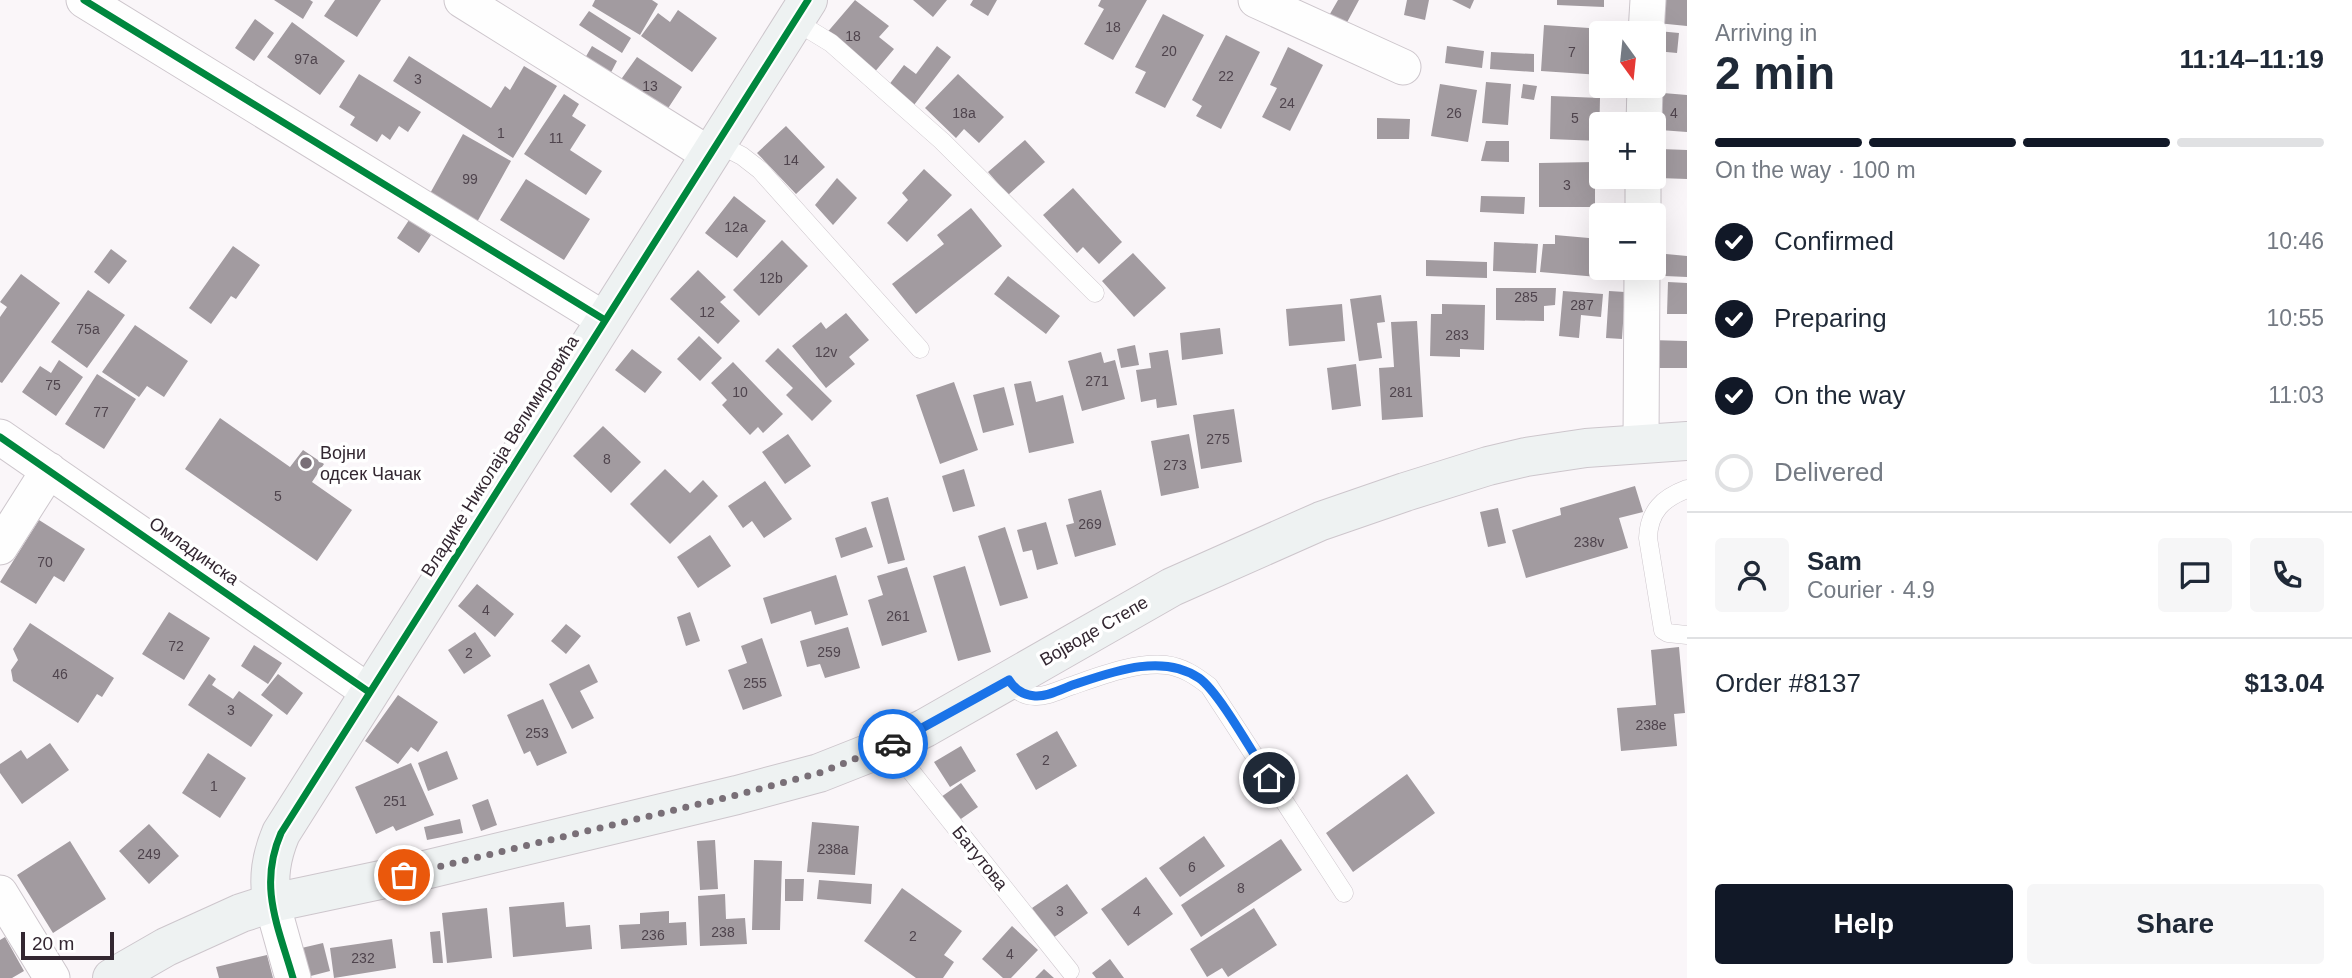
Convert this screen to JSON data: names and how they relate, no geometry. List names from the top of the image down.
{
  "streets": {
    "main road": ["Владике Николаја Велимировића", "Војводе Степе"],
    "street": ["Омладинска"],
    "lane": ["Батутова"]
  },
  "crossings": [
    ["Владике Николаја Велимировића", "Омладинска"],
    ["Владике Николаја Велимировића", "Војводе Степе"],
    ["Војводе Степе", "Батутова"]
  ],
  "places": ["Војни одсек Чачак"],
  "house_numbers": [
    "18",
    "18",
    "20",
    "7",
    "97a",
    "22",
    "3",
    "13",
    "24",
    "18a",
    "26",
    "4",
    "5",
    "1",
    "11",
    "14",
    "99",
    "3",
    "12a",
    "12b",
    "285",
    "287",
    "12",
    "75a",
    "283",
    "12v",
    "271",
    "75",
    "10",
    "281",
    "77",
    "275",
    "8",
    "273",
    "5",
    "269",
    "238v",
    "70",
    "4",
    "261",
    "72",
    "259",
    "2",
    "46",
    "255",
    "3",
    "238e",
    "253",
    "2",
    "1",
    "251",
    "238a",
    "249",
    "6",
    "8",
    "3",
    "4",
    "238",
    "236",
    "2",
    "4",
    "232"
  ],
  "scale_bar": "20 m",
  "north": "bottom",
  "page": {
    "heading": ["2 min", "Arriving in", "11:14–11:19"],
    "panel": [
      "Sam",
      "Courier · 4.9",
      "Order #8137",
      "$13.04"
    ],
    "map_buttons": ["+", "−"],
    "bar": "On the way · 100 m",
    "list": [
      ["Confirmed", "10:46"],
      ["Preparing", "10:55"],
      ["On the way", "11:03"],
      "Delivered"
    ],
    "buttons": ["Help", "Share"],
    "scale": "20 m"
  }
}
